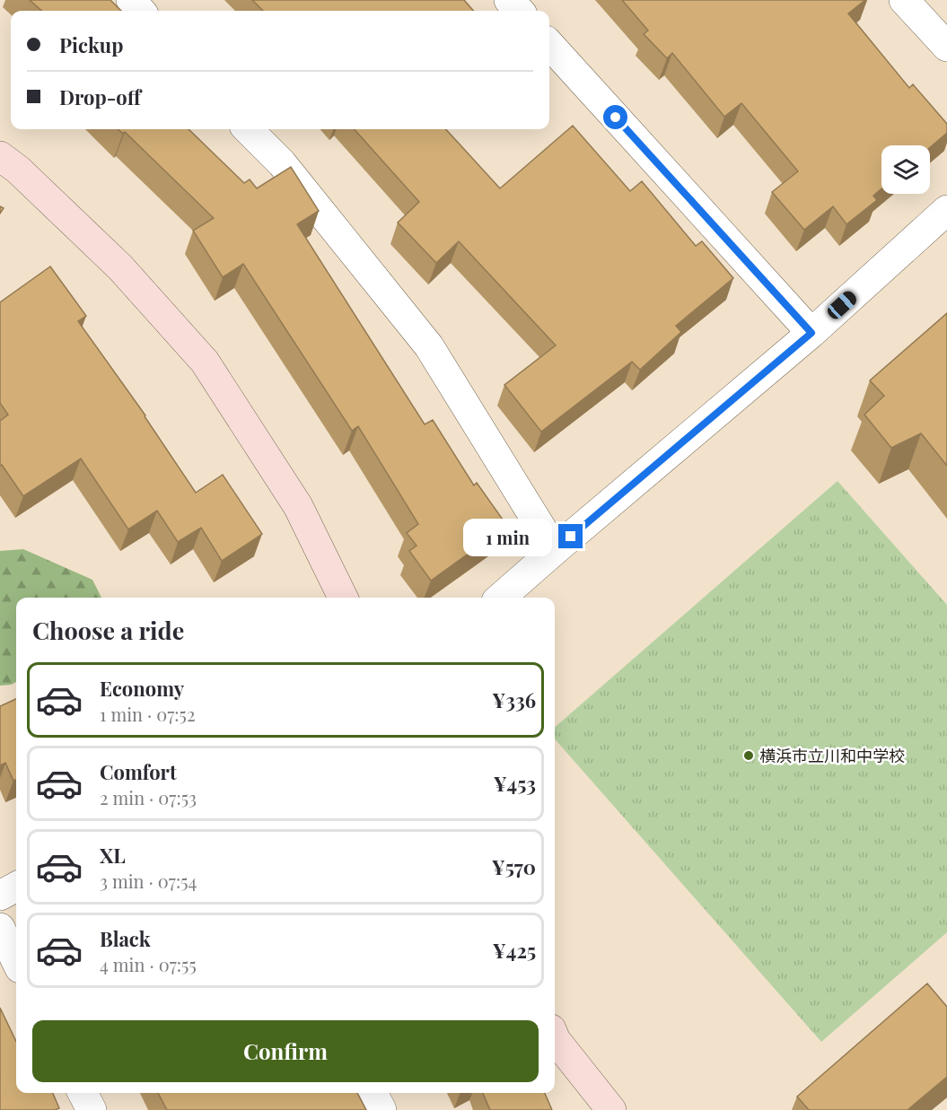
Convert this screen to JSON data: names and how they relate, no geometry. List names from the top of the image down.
{
  "places": ["横浜市立川和中学校"],
  "page": {
    "banner": ["Pickup", "Drop-off"],
    "bubble": "1 min",
    "heading": "Choose a ride",
    "list": [
      {
        "name": "Economy",
        "note": "1 min · 07:52",
        "value": "¥336"
      },
      {
        "name": "Comfort",
        "note": "2 min · 07:53",
        "value": "¥453"
      },
      {
        "name": "XL",
        "note": "3 min · 07:54",
        "value": "¥570"
      },
      {
        "name": "Black",
        "note": "4 min · 07:55",
        "value": "¥425"
      }
    ],
    "buttons": "Confirm"
  }
}
